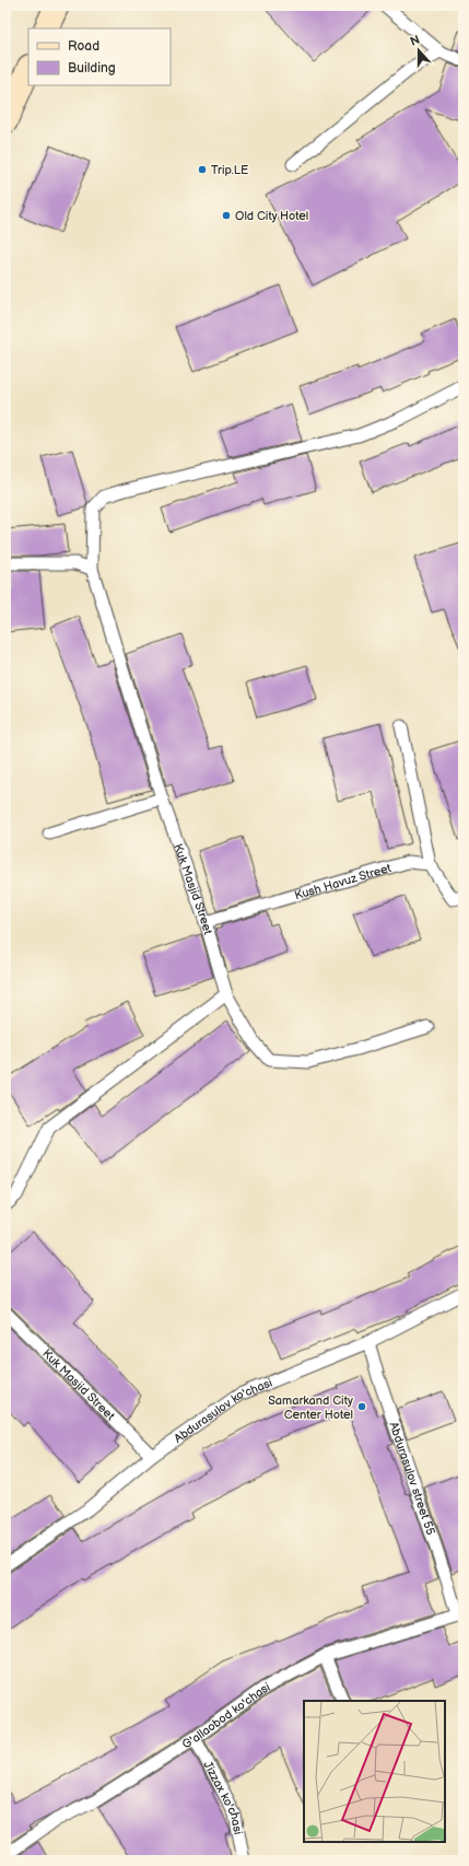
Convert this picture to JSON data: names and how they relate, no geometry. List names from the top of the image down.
{
  "streets": {
    "lane": [
      "Kush Havuz Street",
      "Kuk Masjid Street",
      "Abdurasulov ko'chasi",
      "Abdurasulov street 55",
      "G'allaobod ko'chasi",
      "Jizzax ko'chasi"
    ]
  },
  "crossings": [
    ["Kush Havuz Street", "Kuk Masjid Street"],
    ["Kuk Masjid Street", "Abdurasulov ko'chasi"],
    ["Abdurasulov ko'chasi", "Abdurasulov street 55"],
    ["Abdurasulov street 55", "G'allaobod ko'chasi"],
    ["G'allaobod ko'chasi", "Jizzax ko'chasi"]
  ],
  "places": ["Trip.LE", "Old City Hotel", "Samarkand City Center Hotel"],
  "legend": ["Road", "Building"],
  "north": "top"
}
